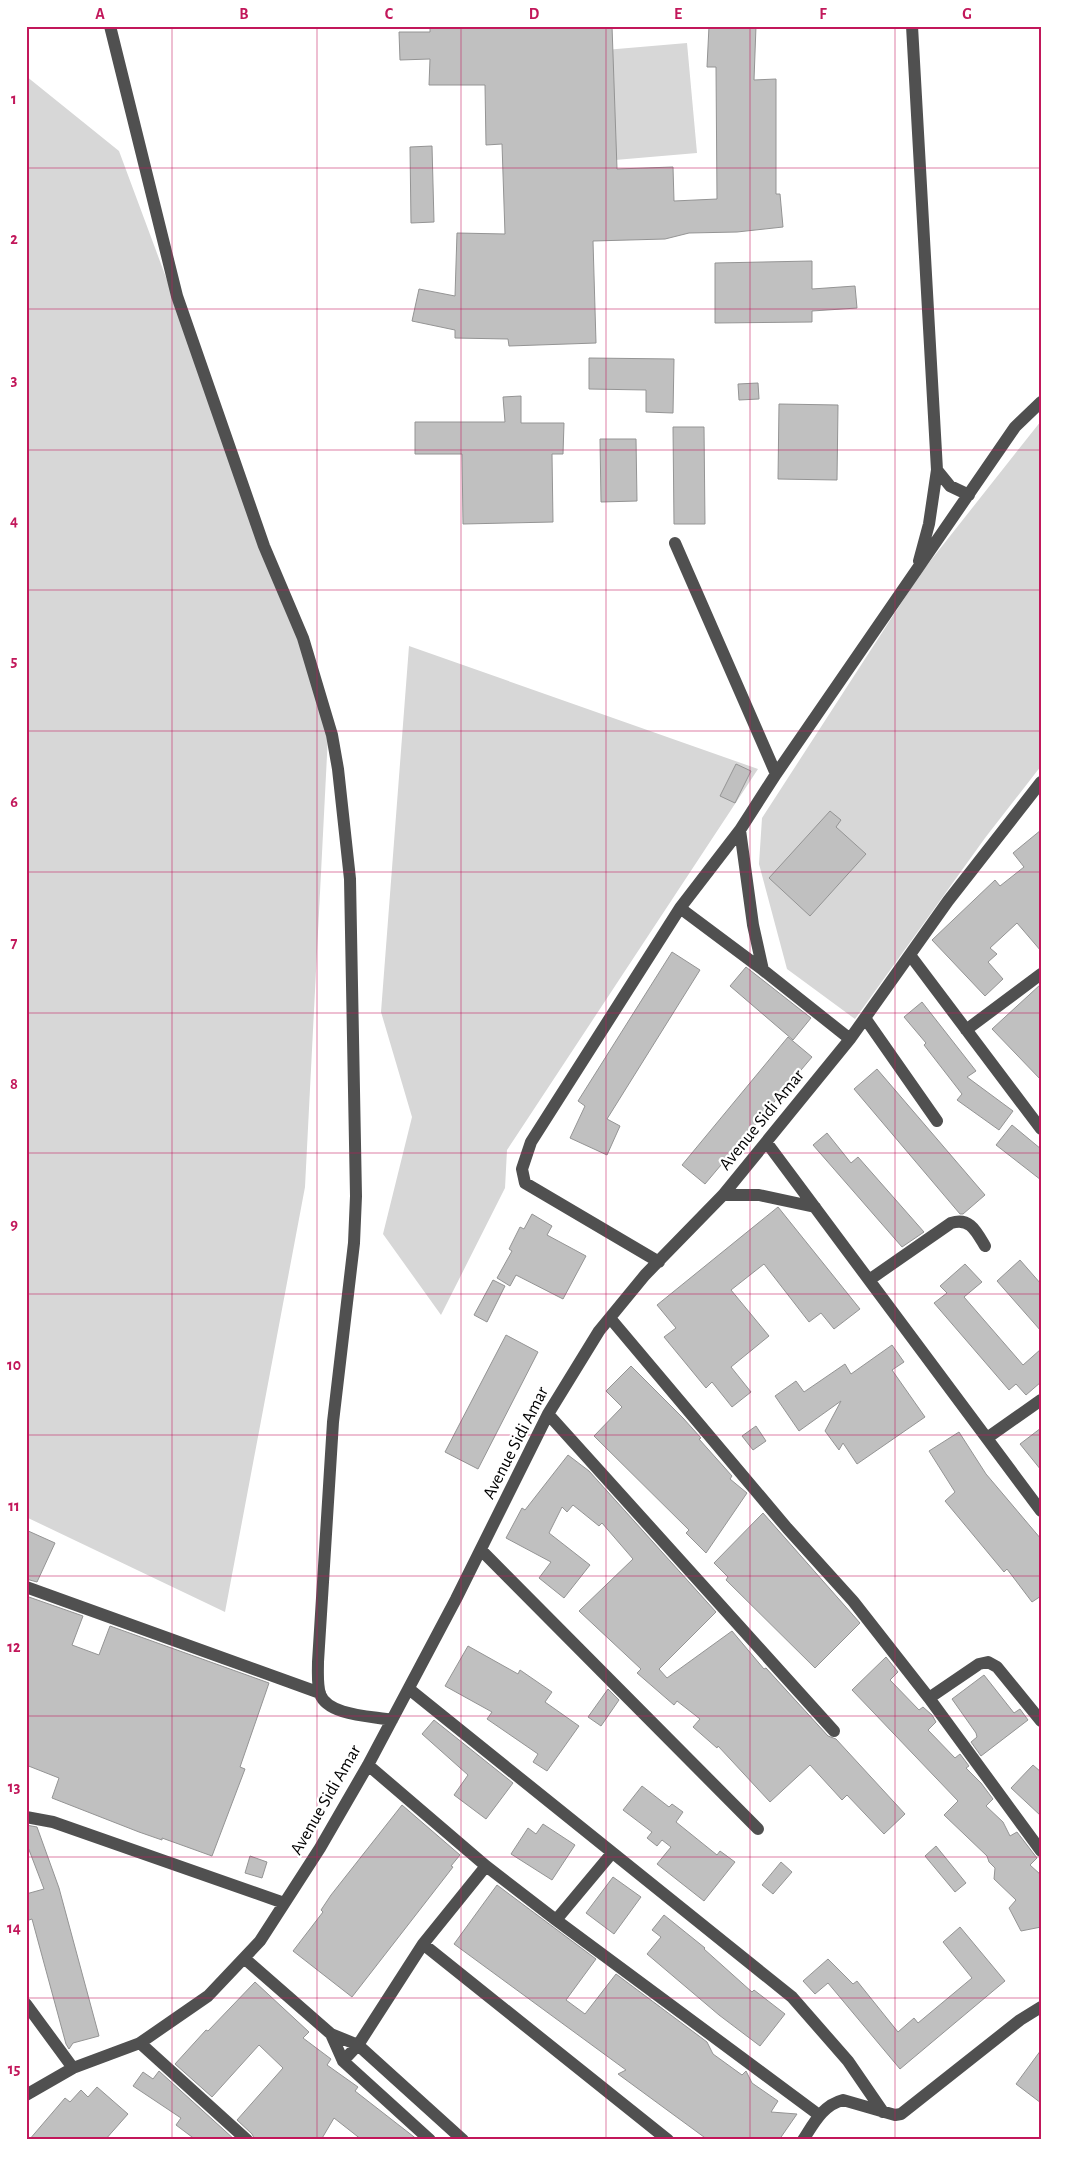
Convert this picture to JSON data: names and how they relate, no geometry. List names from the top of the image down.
{
  "streets": {
    "street": ["Avenue Sidi Amar"]
  },
  "grid": {
    "columns": [
      "A",
      "B",
      "C",
      "D",
      "E",
      "F",
      "G"
    ],
    "rows": [
      "1",
      "2",
      "3",
      "4",
      "5",
      "6",
      "7",
      "8",
      "9",
      "10",
      "11",
      "12",
      "13",
      "14",
      "15"
    ]
  }
}
